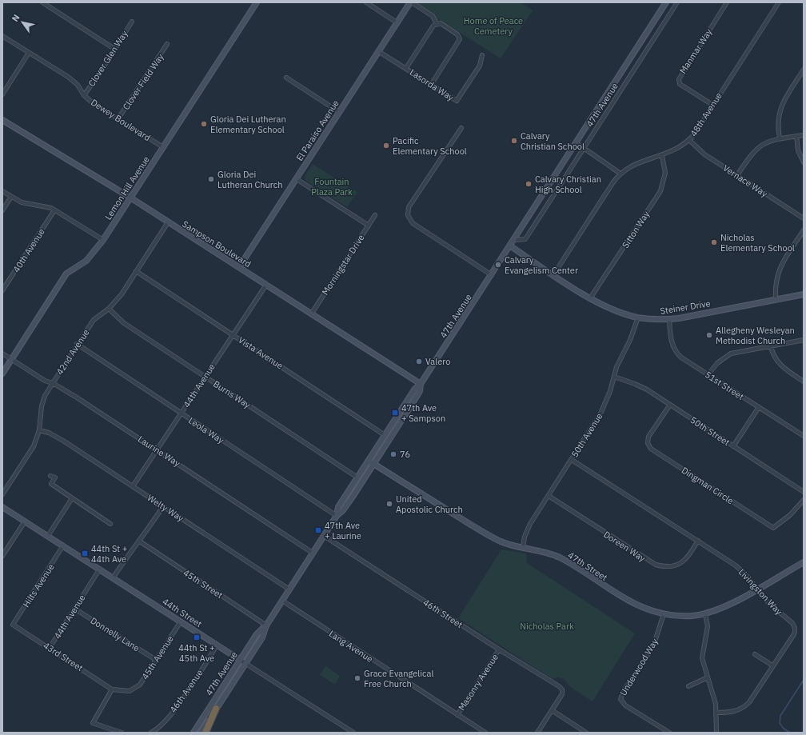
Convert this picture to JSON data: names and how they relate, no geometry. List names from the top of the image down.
{
  "streets": {
    "street": [
      "Manmar Way",
      "Clover Glen Way",
      "Clover Field Way",
      "Lasorda Way",
      "47th Avenue",
      "48th Avenue",
      "Dewey Boulevard",
      "El Paraiso Avenue",
      "Vernace Way",
      "Lemon Hill Avenue",
      "Sitton Way",
      "Sampson Boulevard",
      "40th Avenue",
      "Morningstar Drive",
      "Steiner Drive",
      "42nd Avenue",
      "Vista Avenue",
      "44th Avenue",
      "51st Street",
      "Burns Way",
      "Leola Way",
      "50th Street",
      "50th Avenue",
      "Laurine Way",
      "Dingman Circle",
      "Welty Way",
      "Doreen Way",
      "47th Street",
      "45th Street",
      "Hilts Avenue",
      "Livingston Way",
      "44th Street",
      "46th Street",
      "Donnelly Lane",
      "Lang Avenue",
      "43rd Street",
      "45th Avenue",
      "Underwood Way",
      "Masonry Avenue",
      "46th Avenue"
    ]
  },
  "crossings": [
    ["Manmar Way", "48th Avenue"],
    ["Clover Glen Way", "Dewey Boulevard"],
    ["Clover Field Way", "Dewey Boulevard"],
    ["Lasorda Way", "El Paraiso Avenue"],
    ["47th Avenue", "Sampson Boulevard"],
    ["47th Avenue", "Steiner Drive"],
    ["47th Avenue", "Vista Avenue"],
    ["47th Avenue", "Burns Way"],
    ["47th Avenue", "Leola Way"],
    ["47th Avenue", "Laurine Way"],
    ["47th Avenue", "Welty Way"],
    ["47th Avenue", "47th Street"],
    ["47th Avenue", "45th Street"],
    ["47th Avenue", "44th Street"],
    ["47th Avenue", "46th Street"],
    ["47th Avenue", "Lang Avenue"],
    ["48th Avenue", "Vernace Way"],
    ["48th Avenue", "Sitton Way"],
    ["48th Avenue", "Steiner Drive"],
    ["Dewey Boulevard", "Lemon Hill Avenue"],
    ["El Paraiso Avenue", "Sampson Boulevard"],
    ["Lemon Hill Avenue", "Sampson Boulevard"],
    ["Lemon Hill Avenue", "Laurine Way"],
    ["Sitton Way", "Steiner Drive"],
    ["Sampson Boulevard", "Morningstar Drive"],
    ["Sampson Boulevard", "42nd Avenue"],
    ["Sampson Boulevard", "44th Avenue"],
    ["Steiner Drive", "51st Street"],
    ["Steiner Drive", "50th Avenue"],
    ["42nd Avenue", "Vista Avenue"],
    ["42nd Avenue", "Burns Way"],
    ["42nd Avenue", "Leola Way"],
    ["42nd Avenue", "Laurine Way"],
    ["42nd Avenue", "Welty Way"],
    ["Vista Avenue", "44th Avenue"],
    ["44th Avenue", "Burns Way"],
    ["44th Avenue", "Leola Way"],
    ["44th Avenue", "Laurine Way"],
    ["44th Avenue", "Welty Way"],
    ["44th Avenue", "44th Street"],
    ["44th Avenue", "Donnelly Lane"],
    ["44th Avenue", "43rd Street"],
    ["50th Street", "50th Avenue"],
    ["50th Street", "Dingman Circle"],
    ["50th Avenue", "Doreen Way"],
    ["50th Avenue", "47th Street"],
    ["50th Avenue", "Livingston Way"],
    ["Doreen Way", "Livingston Way"],
    ["47th Street", "Livingston Way"],
    ["47th Street", "Underwood Way"],
    ["Hilts Avenue", "44th Street"],
    ["Hilts Avenue", "43rd Street"],
    ["44th Street", "45th Avenue"],
    ["44th Street", "46th Avenue"],
    ["46th Street", "Masonry Avenue"],
    ["Donnelly Lane", "45th Avenue"],
    ["Lang Avenue", "Masonry Avenue"],
    ["43rd Street", "45th Avenue"]
  ],
  "parks": ["Home of Peace Cemetery", "Fountain Plaza Park", "Nicholas Park"],
  "places": {
    "other": [
      "Gloria Dei Lutheran Elementary School",
      "Calvary Christian School",
      "Pacific Elementary School",
      "Gloria Dei Lutheran Church",
      "Calvary Christian High School",
      "Nicholas Elementary School",
      "Calvary Evangelism Center",
      "Allegheny Wesleyan Methodist Church",
      "Valero",
      "76",
      "United Apostolic Church",
      "Grace Evangelical Free Church"
    ],
    "transit": [
      "47th Ave + Sampson",
      "47th Ave + Laurine",
      "44th St + 44th Ave",
      "44th St + 45th Ave"
    ]
  },
  "north": "top left"
}
